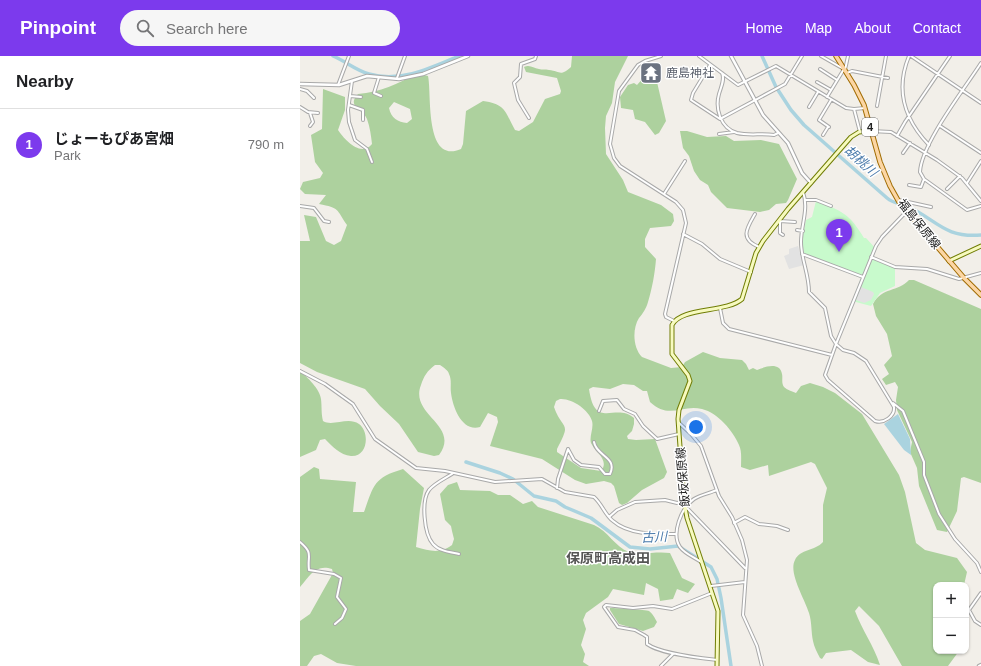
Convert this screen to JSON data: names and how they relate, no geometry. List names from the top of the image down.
{
  "streets": {
    "main road": ["4", "福島保原線", "飯坂保原線"]
  },
  "districts": ["保原町高成田"],
  "water": ["胡桃川", "古川"],
  "places": {
    "temple": ["鹿島神社"]
  },
  "page": {
    "header": "Pinpoint",
    "search": "Search here",
    "nav": [
      "Home",
      "Map",
      "About",
      "Contact"
    ],
    "heading": "Nearby",
    "list": [
      {
        "mark": "1",
        "name": "じょーもぴあ宮畑",
        "note": "Park",
        "value": "790 m"
      }
    ],
    "pins": "1",
    "map_buttons": ["+", "−"]
  }
}
